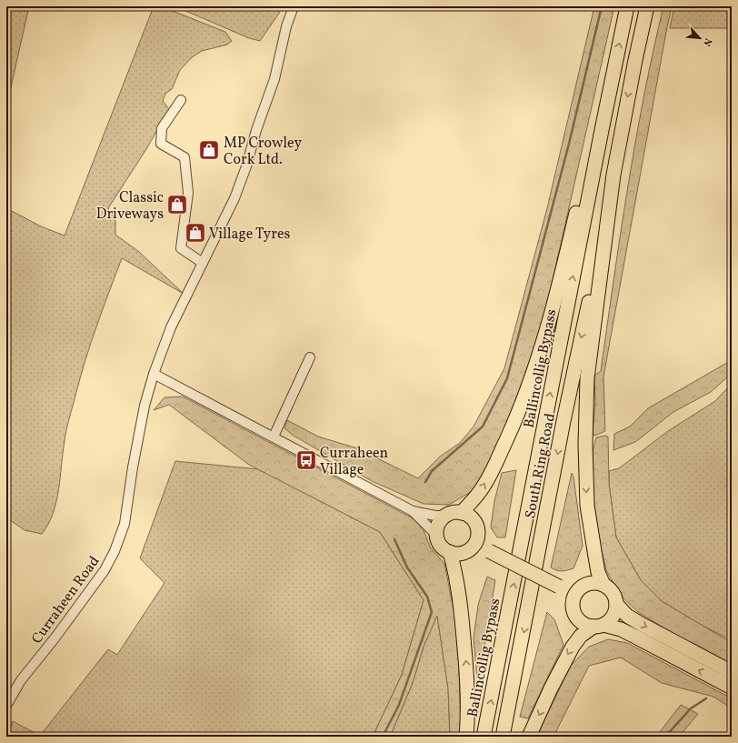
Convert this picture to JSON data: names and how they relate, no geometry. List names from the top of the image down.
{
  "streets": {
    "highway": ["Ballincollig Bypass", "South Ring Road"],
    "street": ["Curraheen Road"]
  },
  "places": {
    "shop": ["MP Crowley Cork Ltd.", "Classic Driveways", "Village Tyres"],
    "bus stop": ["Curraheen Village"]
  },
  "north": "bottom right"
}
